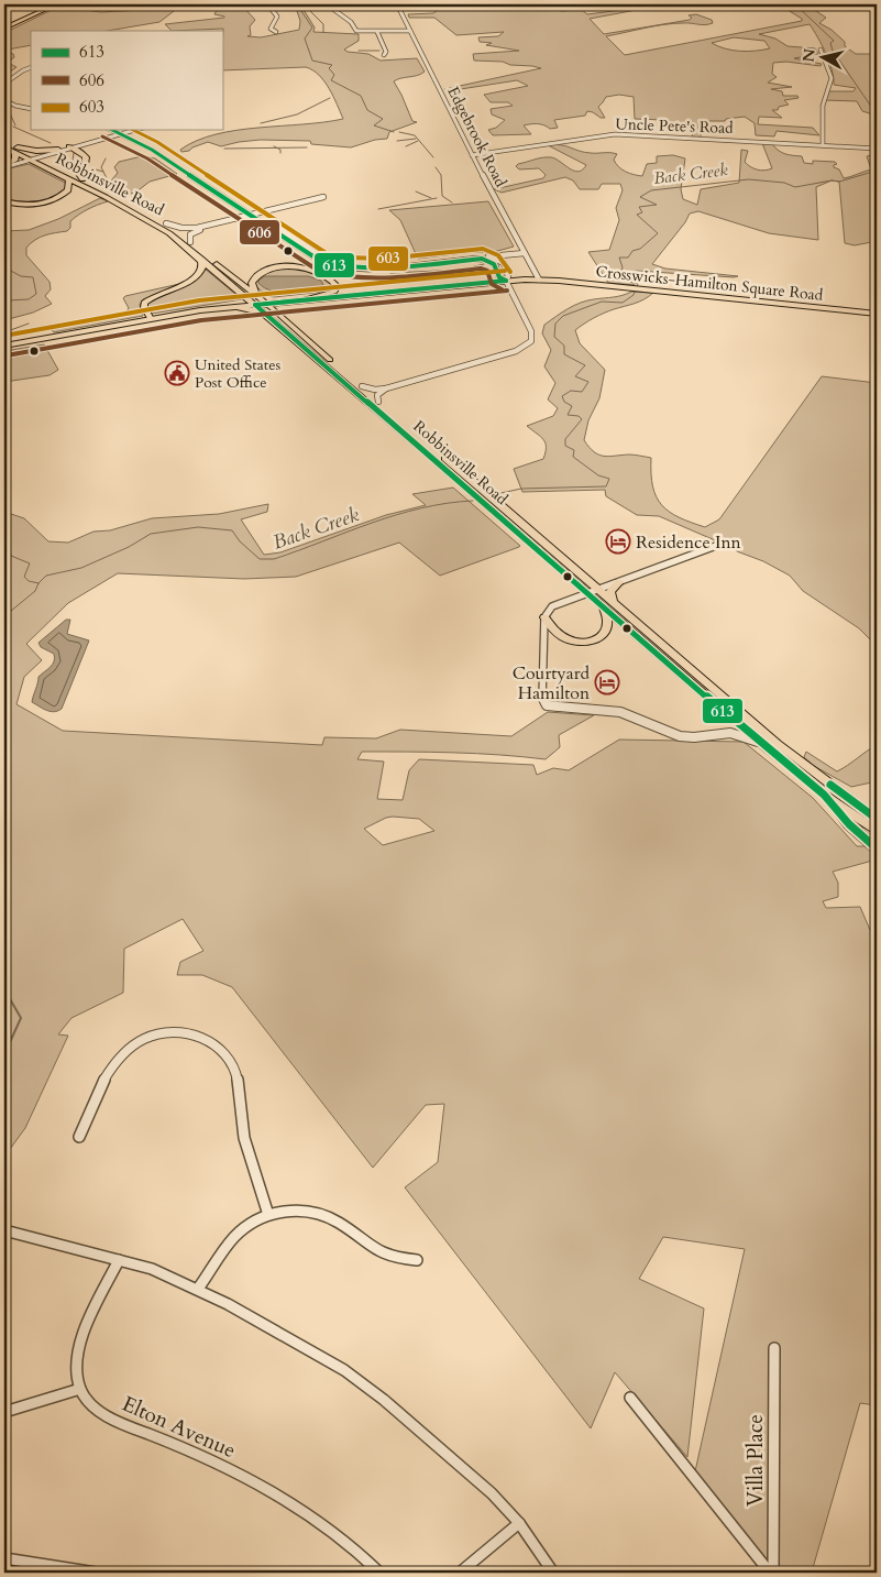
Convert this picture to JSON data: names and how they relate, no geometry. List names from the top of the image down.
{
  "streets": {
    "highway": ["Robbinsville Road"],
    "main road": ["Crosswicks-Hamilton Square Road"],
    "street": [
      "Uncle Pete's Road",
      "Edgebrook Road",
      "Elton Avenue",
      "Villa Place"
    ]
  },
  "crossings": [
    ["Uncle Pete's Road", "Edgebrook Road"],
    ["Edgebrook Road", "Crosswicks-Hamilton Square Road"]
  ],
  "water": ["Back Creek"],
  "places": {
    "public building": ["United States Post Office"],
    "hotel": ["Residence Inn", "Courtyard Hamilton"]
  },
  "lines": ["transit line 613", "transit line 603", "transit line 606"],
  "legend": ["613", "606", "603"],
  "north": "left"
}
